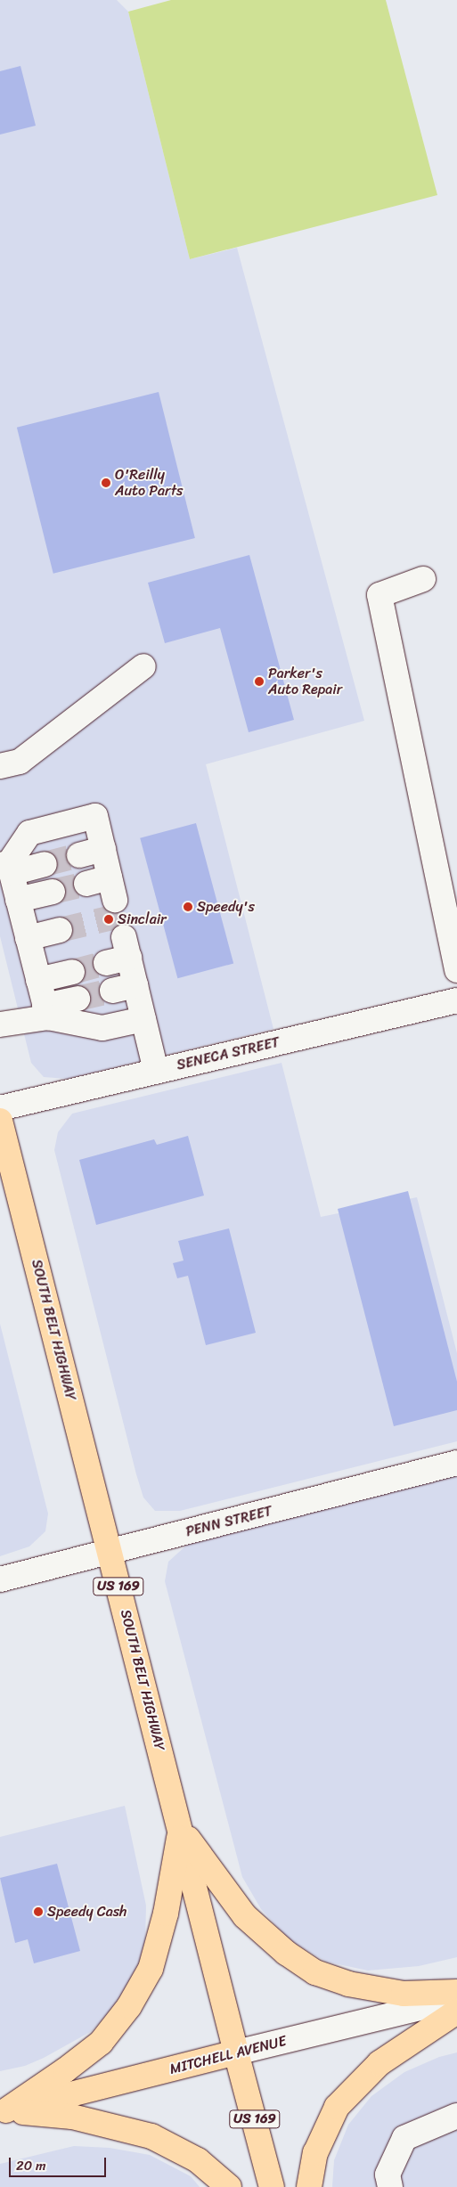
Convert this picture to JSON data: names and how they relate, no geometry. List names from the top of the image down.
{
  "streets": {
    "main road": ["SOUTH BELT HIGHWAY", "US 169", "MITCHELL AVENUE"],
    "street": ["SENECA STREET", "PENN STREET"]
  },
  "crossings": [
    ["SOUTH BELT HIGHWAY", "PENN STREET"],
    ["SOUTH BELT HIGHWAY", "MITCHELL AVENUE"]
  ],
  "places": [
    "O'Reilly Auto Parts",
    "Parker's Auto Repair",
    "Speedy's",
    "Sinclair",
    "Speedy Cash"
  ],
  "scale_bar": "20 m"
}
